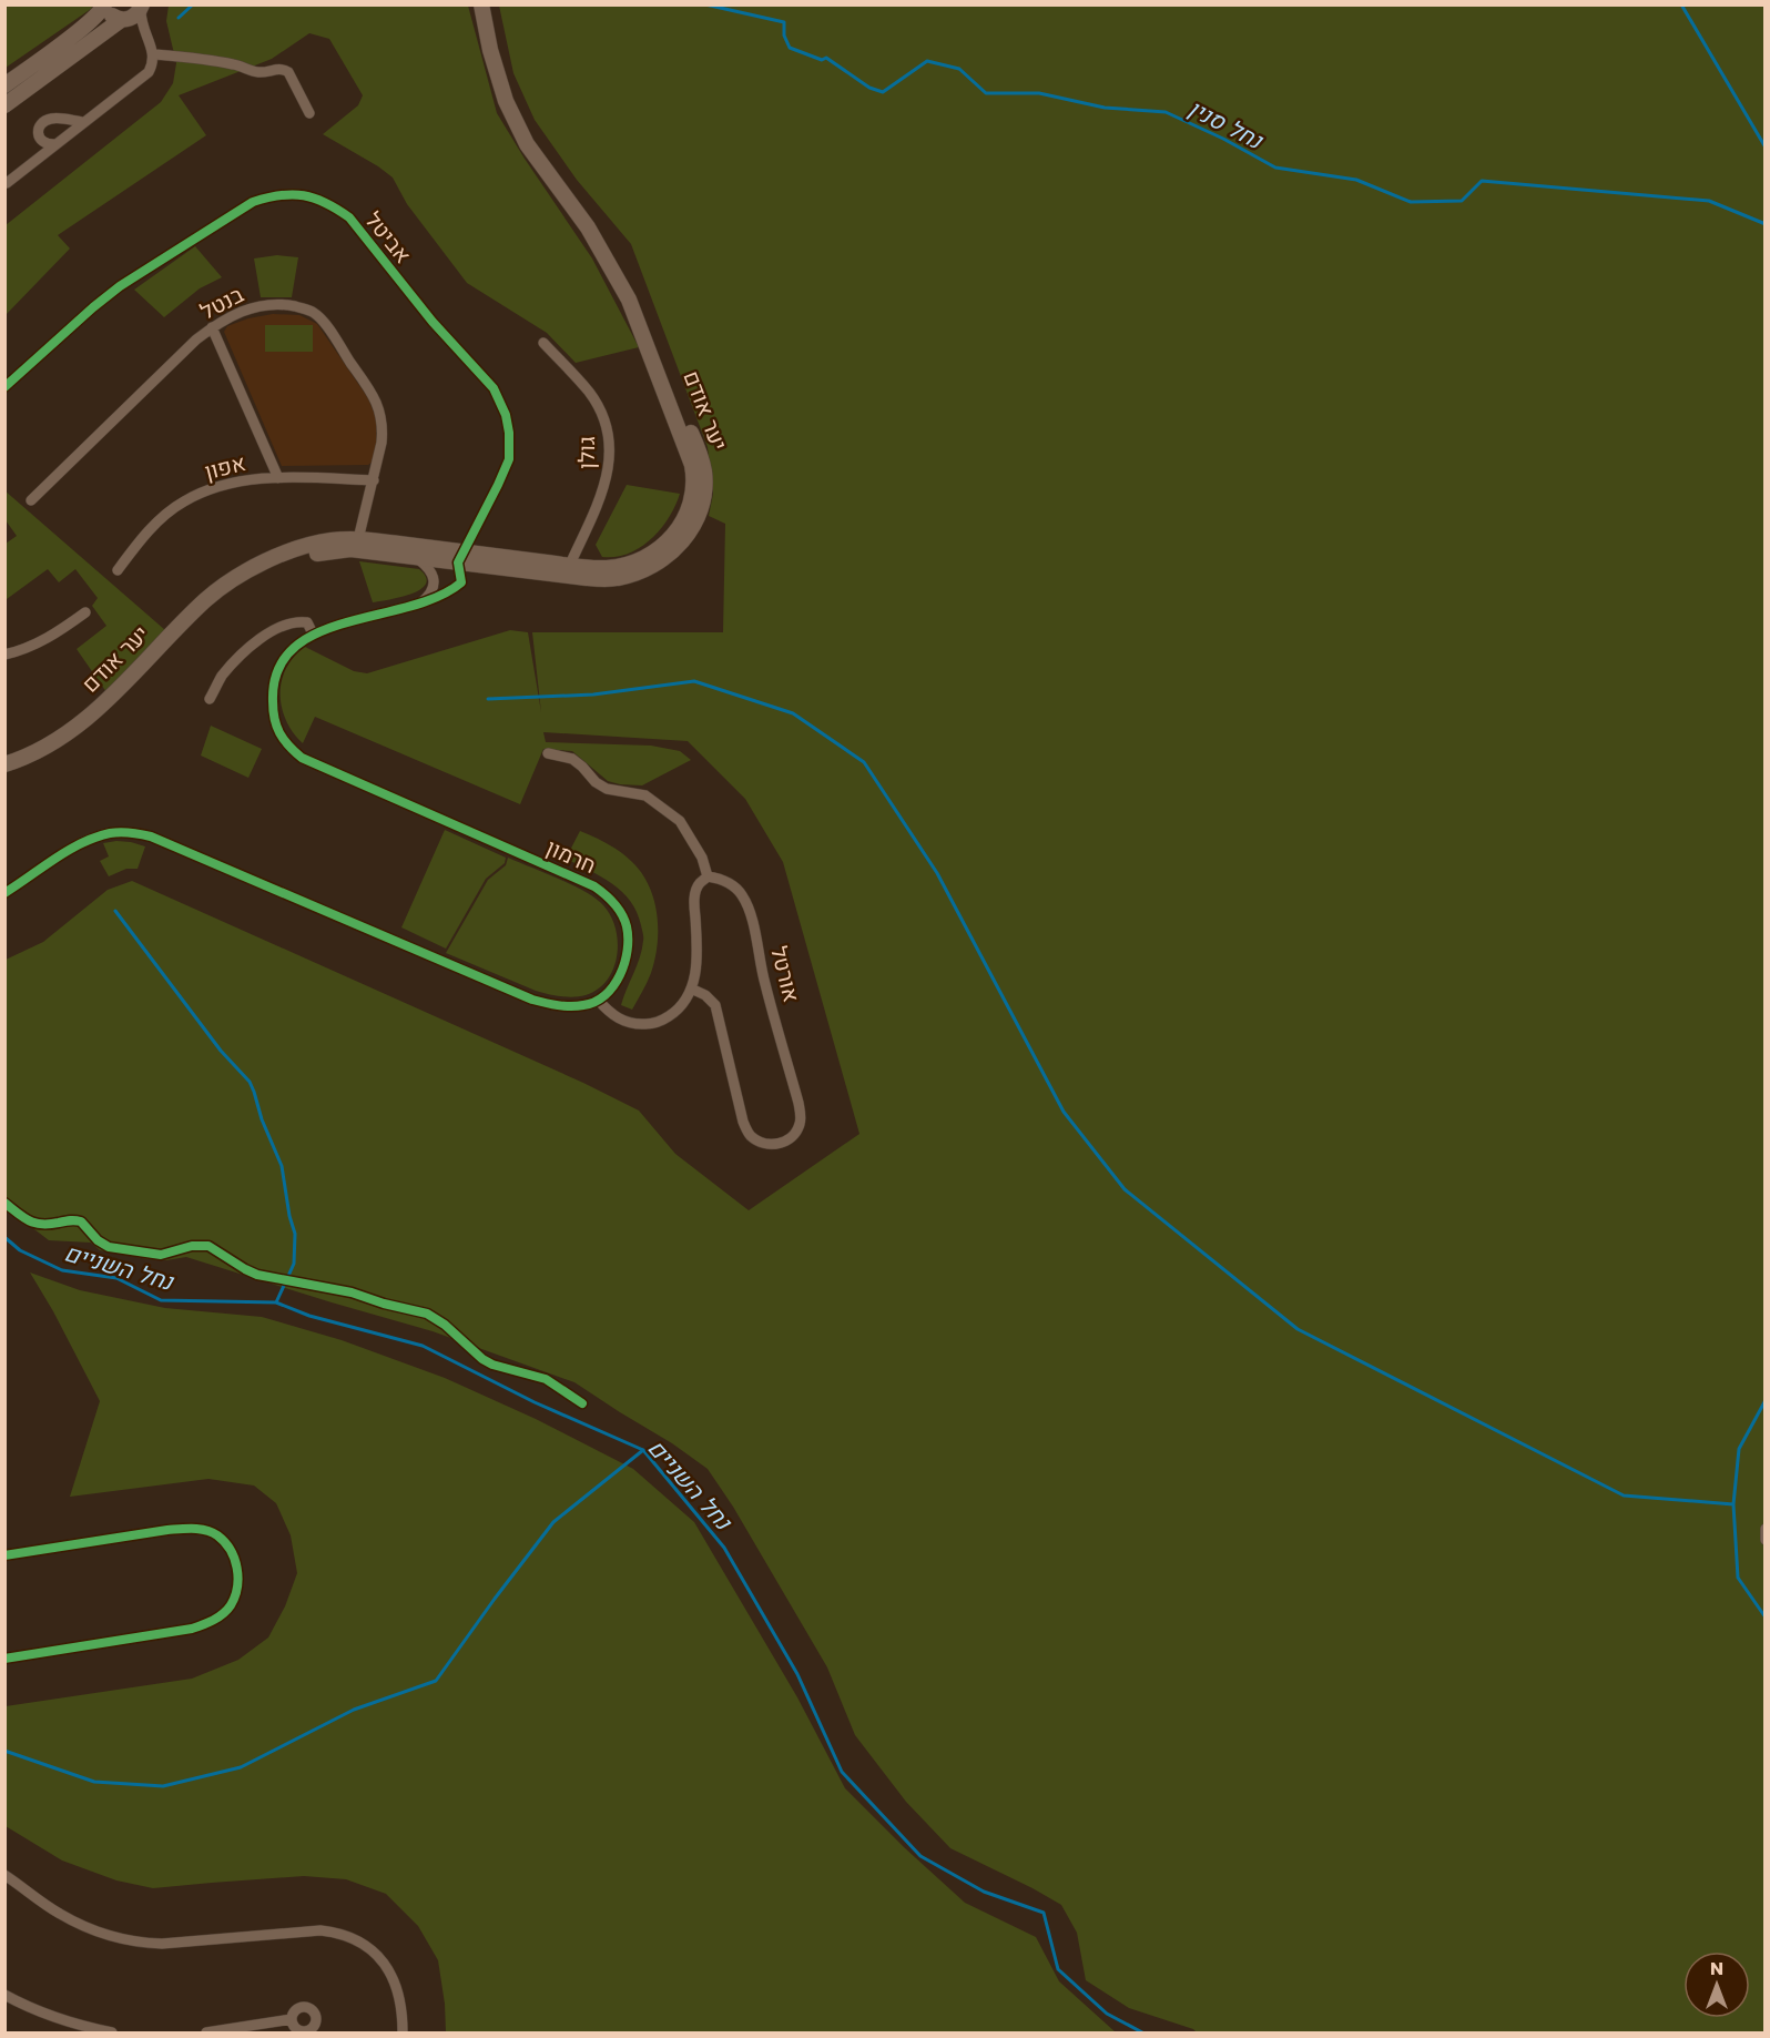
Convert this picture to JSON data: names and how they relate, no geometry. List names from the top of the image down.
{
  "streets": {
    "street": [
      "אביטל",
      "בנטל",
      "יער אודם",
      "גולן",
      "אפון",
      "חרמון",
      "אורטל"
    ]
  },
  "crossings": [
    ["אביטל", "יער אודם"],
    ["אביטל", "חרמון"],
    ["בנטל", "יער אודם"],
    ["בנטל", "אפון"],
    ["יער אודם", "גולן"],
    ["יער אודם", "חרמון"]
  ],
  "water": ["נחל סנין", "נחל השניים"],
  "north": "top"
}
